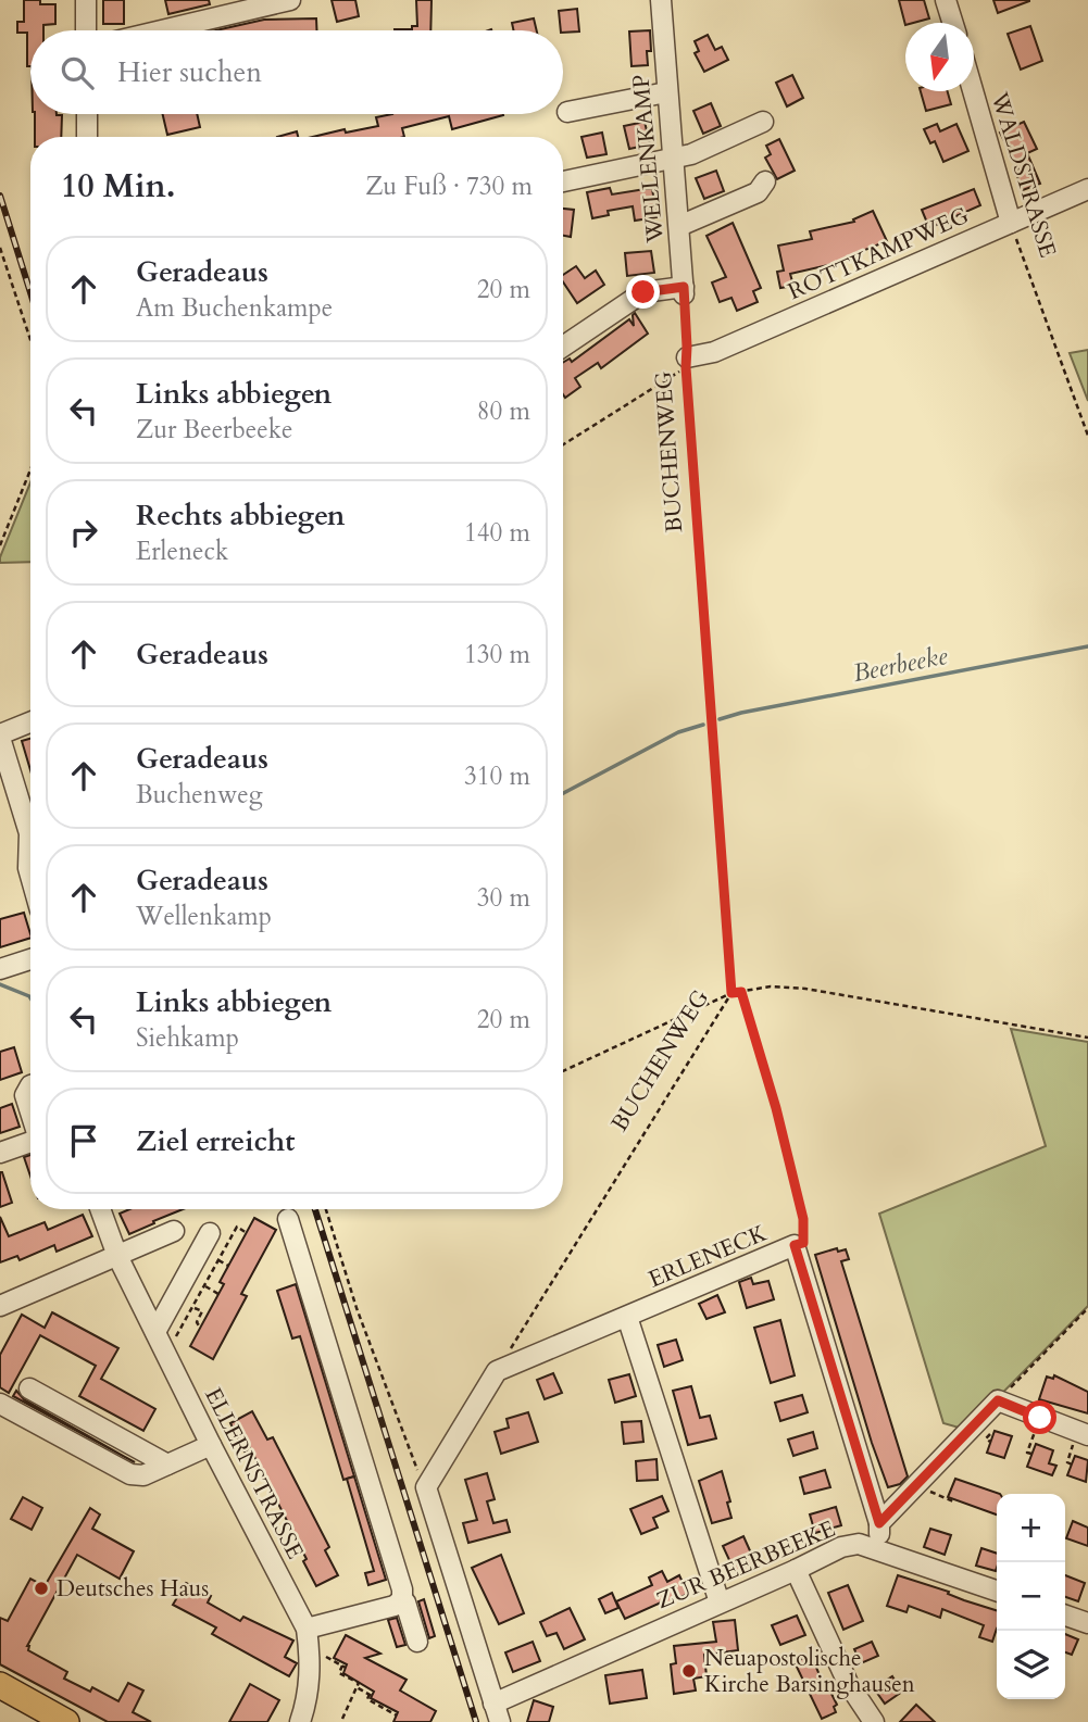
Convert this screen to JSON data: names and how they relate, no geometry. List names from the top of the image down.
{
  "streets": {
    "street": [
      "WELLENKAMP",
      "WALDSTRASSE",
      "ROTTKAMPWEG",
      "ERLENECK",
      "ELLERNSTRASSE",
      "ZUR BEERBEEKE"
    ],
    "path": ["BUCHENWEG"]
  },
  "crossings": [
    ["WALDSTRASSE", "ROTTKAMPWEG"],
    ["ROTTKAMPWEG", "BUCHENWEG"],
    ["BUCHENWEG", "ERLENECK"]
  ],
  "water": ["Beerbeeke"],
  "places": ["Deutsches Haus", "Neuapostolische Kirche Barsinghausen"],
  "north": "bottom",
  "page": {
    "search": "Hier suchen",
    "heading": ["10 Min.", "Zu Fuß · 730 m"],
    "list": [
      ["Geradeaus", "Am Buchenkampe", "20 m"],
      ["Links abbiegen", "Zur Beerbeeke", "80 m"],
      ["Rechts abbiegen", "Erleneck", "140 m"],
      ["Geradeaus", "130 m"],
      ["Geradeaus", "Buchenweg", "310 m"],
      ["Geradeaus", "Wellenkamp", "30 m"],
      ["Links abbiegen", "Siehkamp", "20 m"],
      "Ziel erreicht"
    ],
    "map_buttons": ["+", "−"]
  }
}
